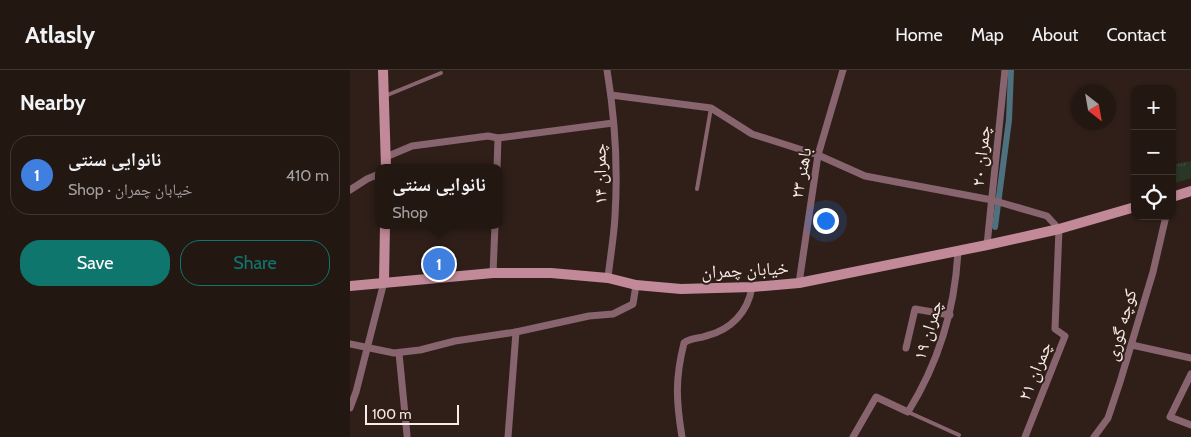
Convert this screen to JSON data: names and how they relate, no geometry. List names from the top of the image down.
{
  "streets": {
    "main road": ["خیابان چمران"],
    "street": [
      "چمران ۲۰",
      "باهنر ۲۳",
      "چمران ۱۴",
      "کوچه گوری",
      "چمران ۱۹",
      "چمران ۲۱"
    ]
  },
  "crossings": [
    ["چمران ۲۰", "خیابان چمران"],
    ["باهنر ۲۳", "خیابان چمران"],
    ["چمران ۱۴", "خیابان چمران"],
    ["خیابان چمران", "چمران ۱۹"],
    ["خیابان چمران", "چمران ۲۱"]
  ],
  "scale_bar": "100 m",
  "north": "bottom right",
  "page": {
    "header": "Atlasly",
    "nav": [
      "Home",
      "Map",
      "About",
      "Contact"
    ],
    "heading": "Nearby",
    "map_buttons": ["+", "−"],
    "list": [
      {
        "mark": "1",
        "name": "نانوایی سنتی",
        "note": "Shop · خیابان چمران",
        "value": "410 m"
      }
    ],
    "popup": ["نانوایی سنتی", "Shop"],
    "buttons": ["Save", "Share"],
    "pins": "1",
    "scale": "100 m"
  }
}
